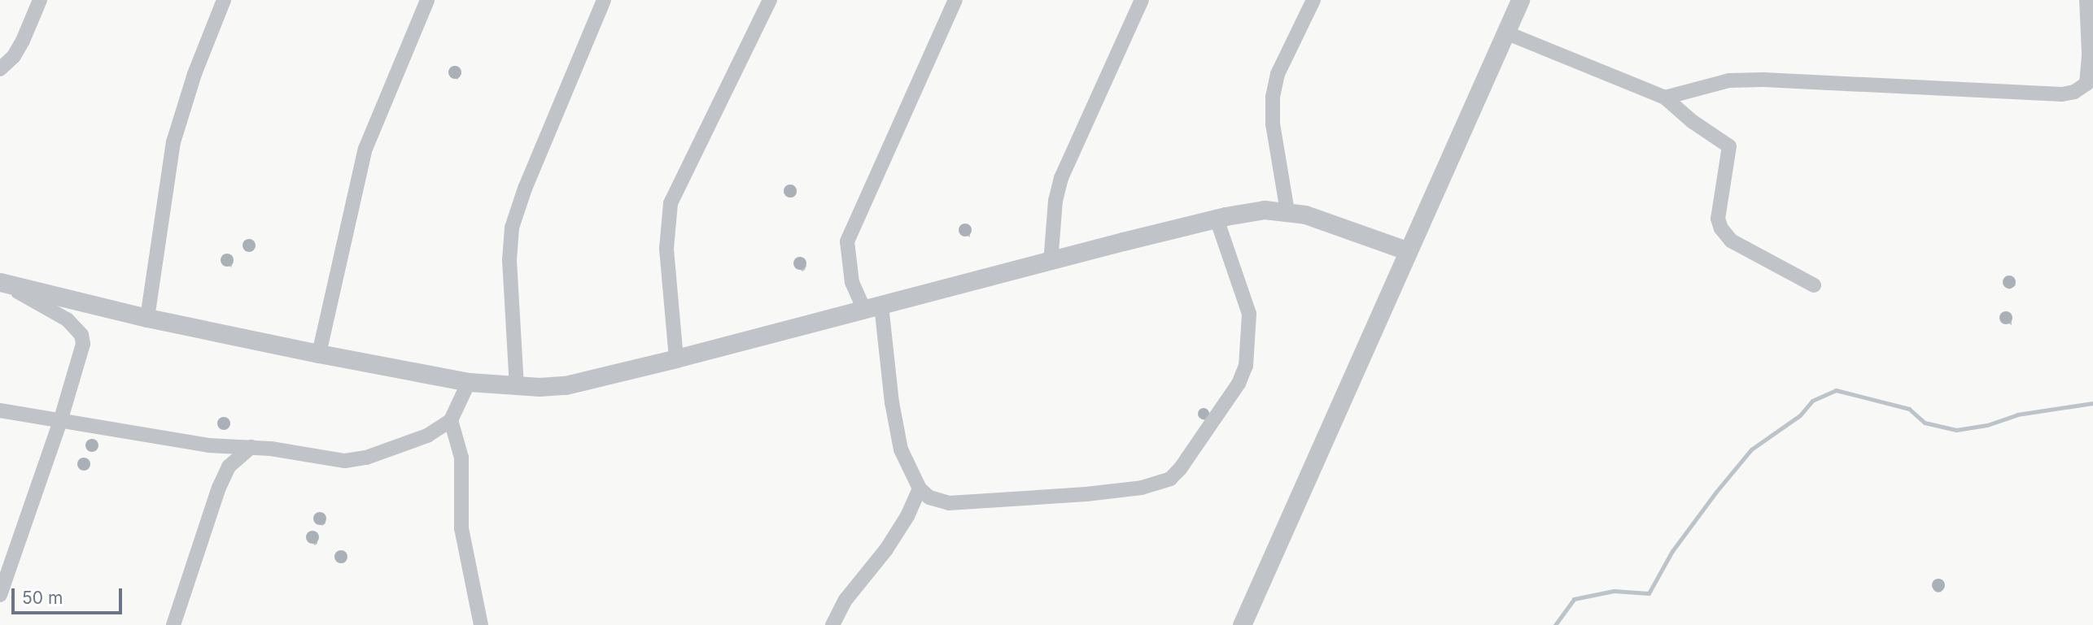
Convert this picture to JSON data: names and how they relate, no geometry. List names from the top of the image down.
{
  "scale_bar": "50 m"
}
